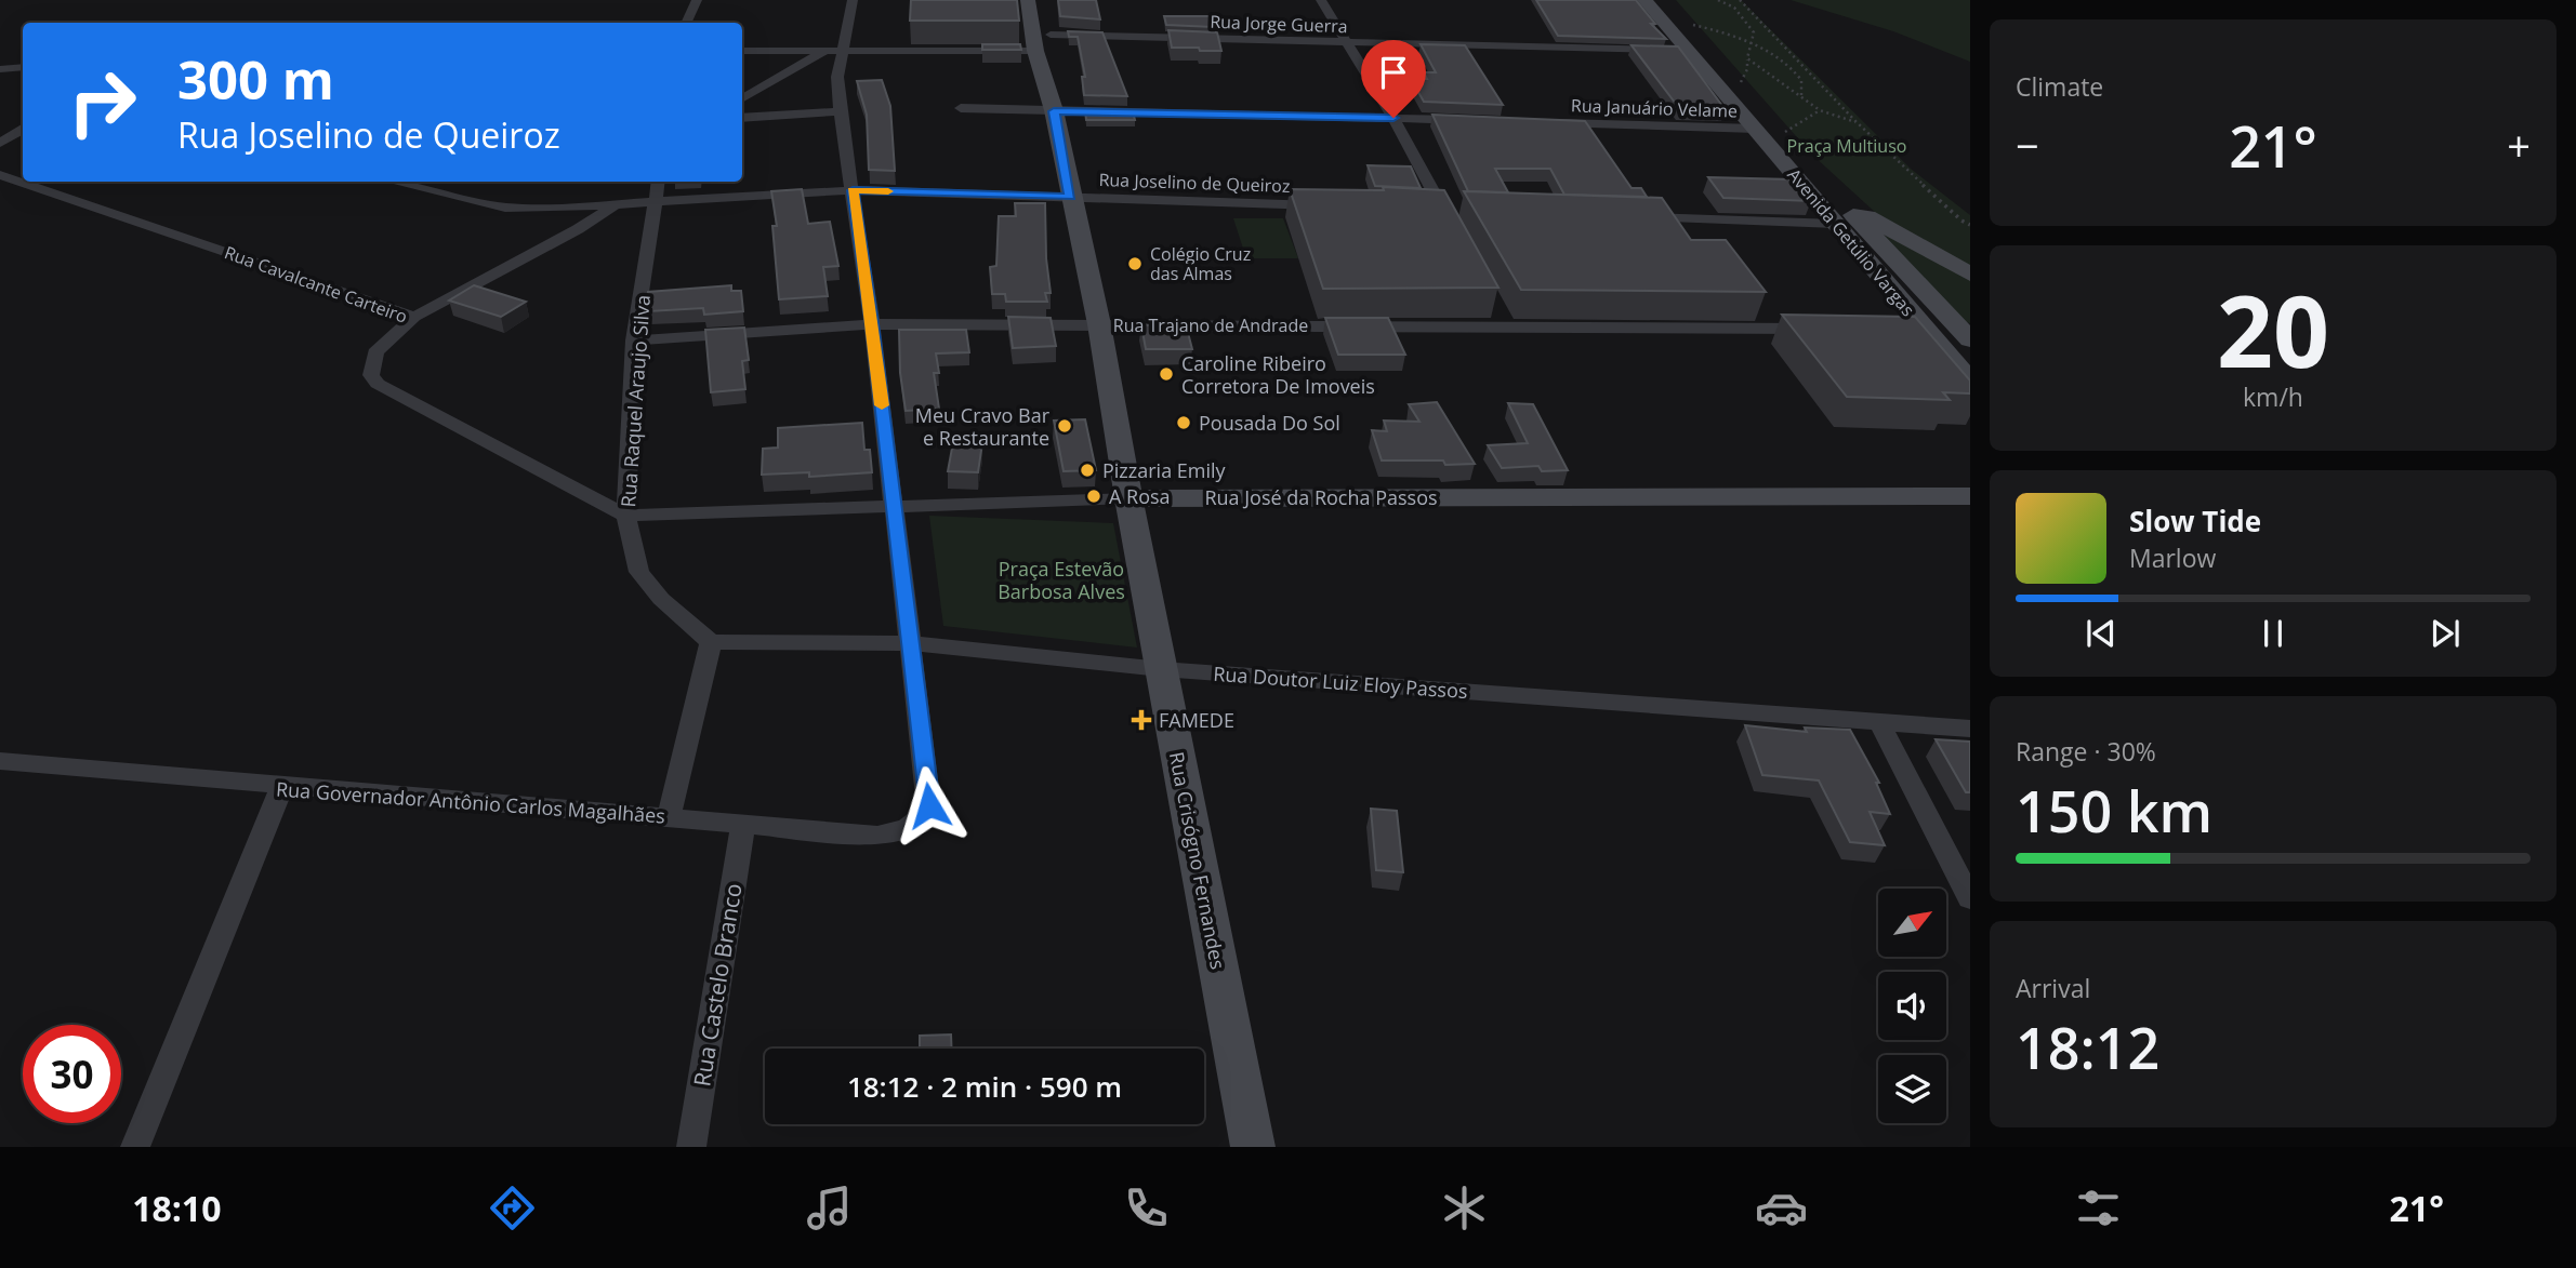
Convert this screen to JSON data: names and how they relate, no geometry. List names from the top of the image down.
{
  "streets": {
    "main road": ["Avenida Getúlio Vargas", "Rua José da Rocha Passos", "Rua Crisógno Fernandes"],
    "street": [
      "Rua Jorge Guerra",
      "Rua Januário Velame",
      "Rua Joselino de Queiroz",
      "Rua Cavalcante Carteiro",
      "Rua Trajano de Andrade",
      "Rua Raquel Araujo Silva",
      "Rua Doutor Luiz Eloy Passos",
      "Rua Governador Antônio Carlos Magalhães",
      "Rua Castelo Branco"
    ]
  },
  "crossings": [
    ["Rua Jorge Guerra", "Avenida Getúlio Vargas"],
    ["Rua Jorge Guerra", "Rua Crisógno Fernandes"],
    ["Rua Januário Velame", "Avenida Getúlio Vargas"],
    ["Rua Joselino de Queiroz", "Rua Raquel Araujo Silva"],
    ["Rua Joselino de Queiroz", "Rua Crisógno Fernandes"],
    ["Rua Cavalcante Carteiro", "Rua Raquel Araujo Silva"],
    ["Rua Cavalcante Carteiro", "Rua José da Rocha Passos"],
    ["Rua Trajano de Andrade", "Rua Raquel Araujo Silva"],
    ["Rua Trajano de Andrade", "Rua Crisógno Fernandes"],
    ["Rua Raquel Araujo Silva", "Rua José da Rocha Passos"],
    ["Rua Raquel Araujo Silva", "Rua Doutor Luiz Eloy Passos"],
    ["Rua José da Rocha Passos", "Rua Crisógno Fernandes"],
    ["Rua Doutor Luiz Eloy Passos", "Rua Governador Antônio Carlos Magalhães"],
    ["Rua Doutor Luiz Eloy Passos", "Rua Crisógno Fernandes"],
    ["Rua Governador Antônio Carlos Magalhães", "Rua Castelo Branco"]
  ],
  "parks": ["Praça Multiuso", "Praça Estevão Barbosa Alves"],
  "places": {
    "other": [
      "Colégio Cruz das Almas",
      "Caroline Ribeiro Corretora De Imoveis",
      "Pousada Do Sol",
      "Meu Cravo Bar e Restaurante",
      "Pizzaria Emily",
      "A Rosa"
    ],
    "health": ["FAMEDE"]
  },
  "north": "top right",
  "page": {
    "tile": [
      "Climate",
      ["20", "km/h"],
      ["Range · 30%", "150 km"],
      ["Arrival", "18:12"]
    ],
    "turn": ["300 m", "Rua Joselino de Queiroz"],
    "heat": ["−", "21°", "+"],
    "song": ["Slow Tide", "Marlow"],
    "limit": "30",
    "trip": "18:12 · 2 min · 590 m",
    "tabs": ["18:10", "21°"]
  }
}
